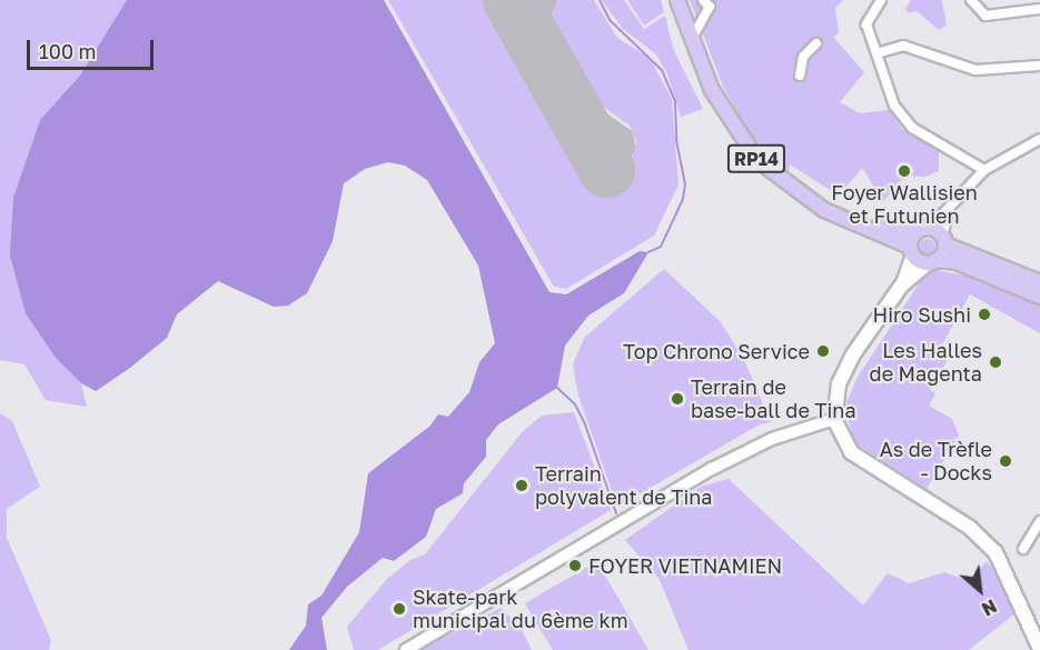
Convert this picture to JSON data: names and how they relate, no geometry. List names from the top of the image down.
{
  "streets": {
    "main road": ["RP14"]
  },
  "places": [
    "Foyer Wallisien et Futunien",
    "Hiro Sushi",
    "Top Chrono Service",
    "Les Halles de Magenta",
    "Terrain de base-ball de Tina",
    "As de Trèfle - Docks",
    "Terrain polyvalent de Tina",
    "FOYER VIETNAMIEN",
    "Skate-park municipal du 6ème km"
  ],
  "scale_bar": "100 m",
  "north": "bottom right"
}
